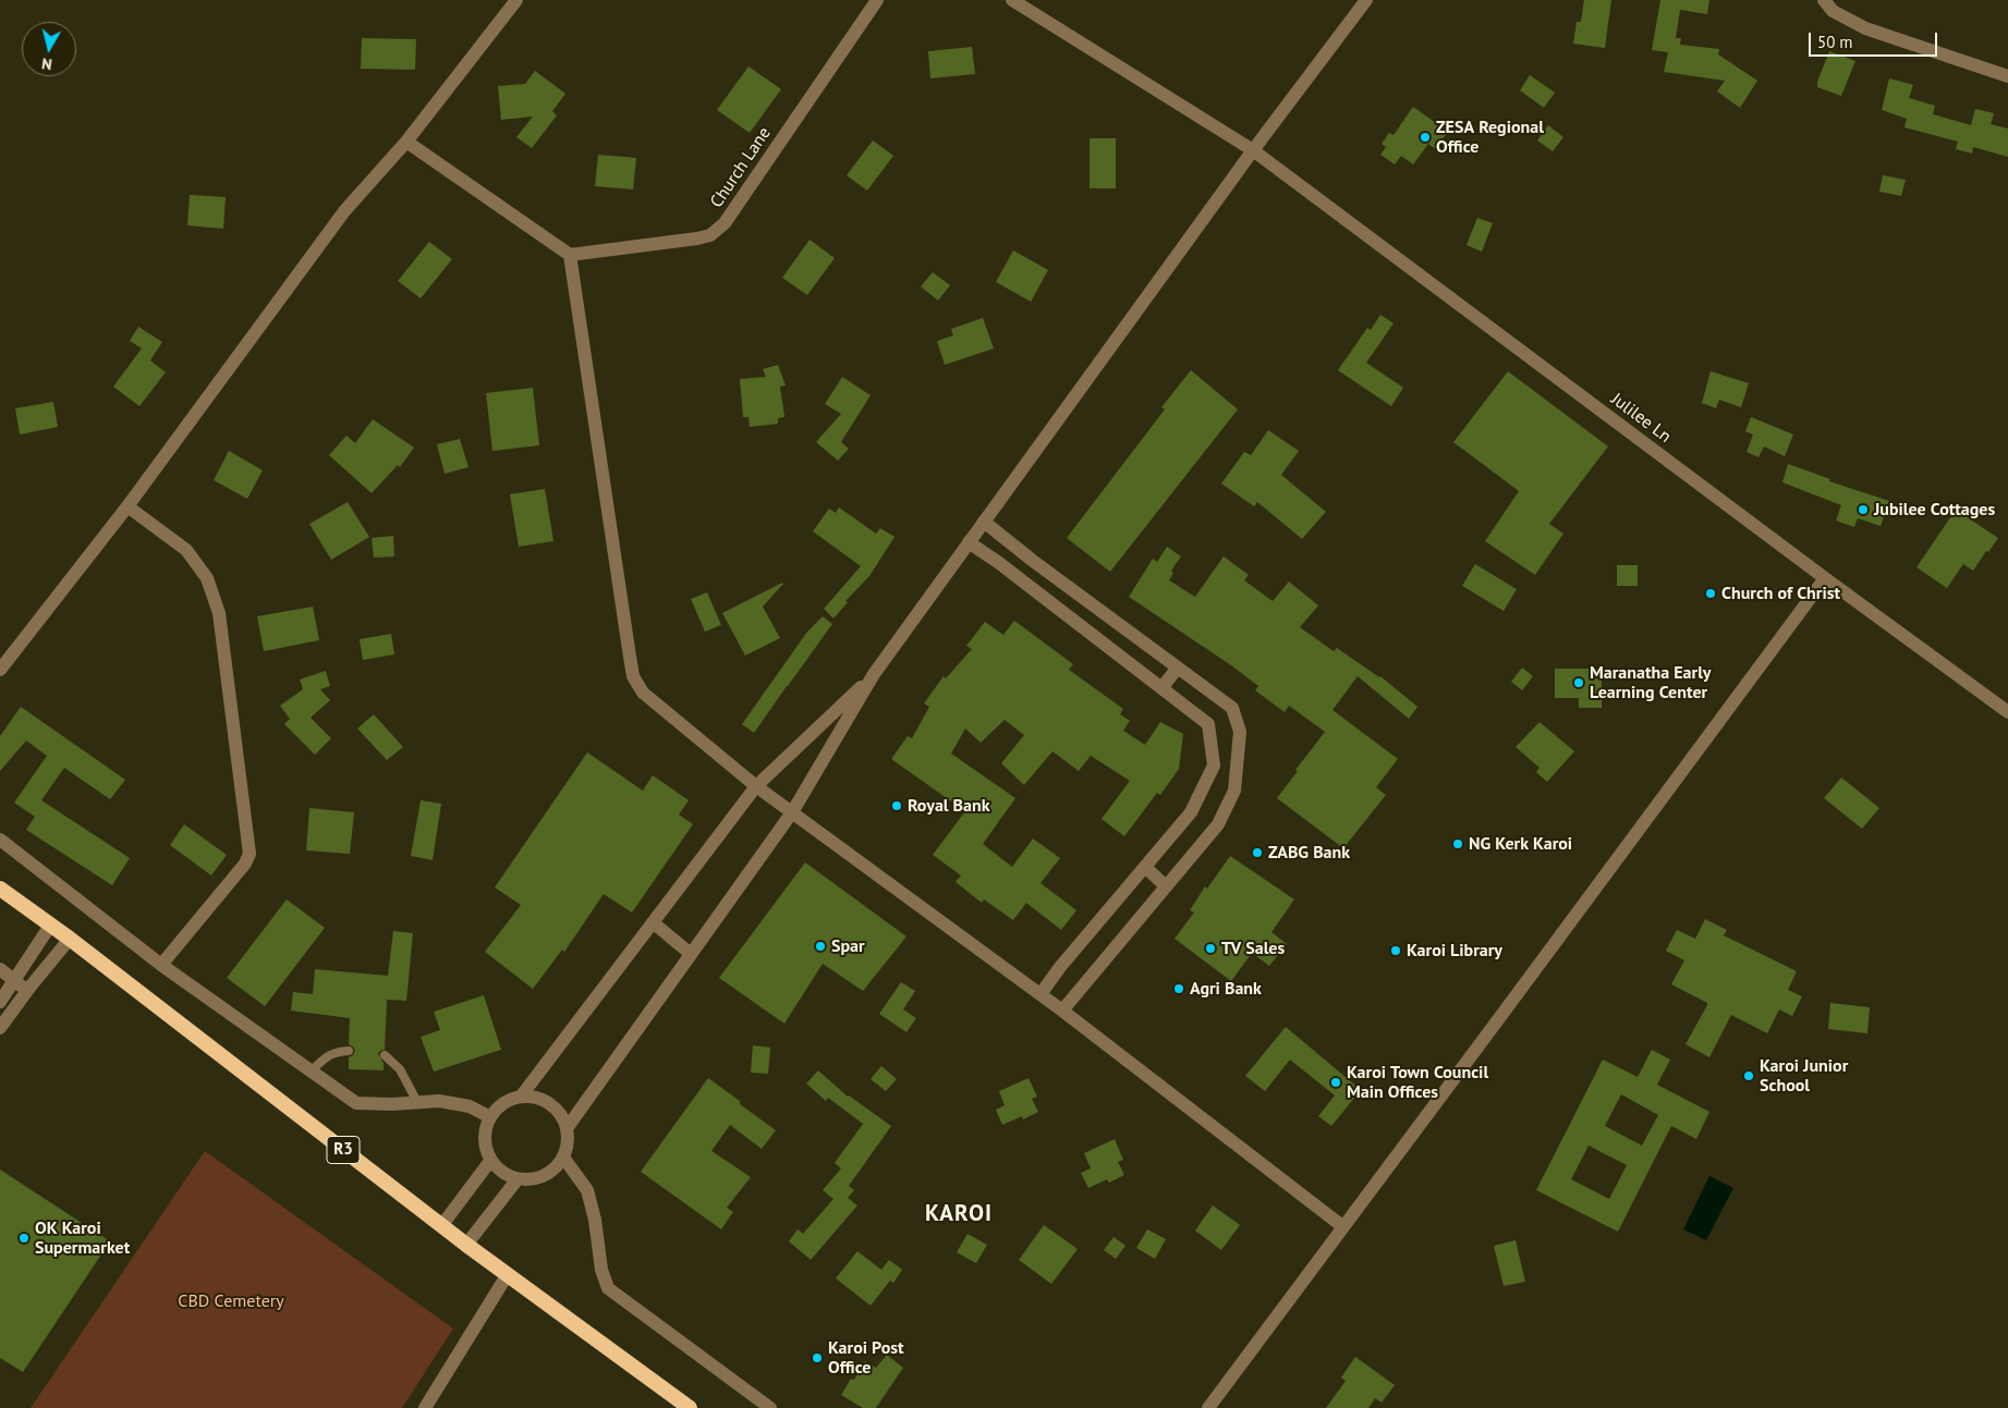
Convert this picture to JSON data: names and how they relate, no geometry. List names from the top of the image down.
{
  "streets": {
    "highway": ["R3"],
    "street": ["Church Lane", "Julilee Ln"]
  },
  "districts": ["KAROI"],
  "parks": ["CBD Cemetery"],
  "places": [
    "ZESA Regional Office",
    "Jubilee Cottages",
    "Church of Christ",
    "Maranatha Early Learning Center",
    "Royal Bank",
    "NG Kerk Karoi",
    "ZABG Bank",
    "Spar",
    "TV Sales",
    "Karoi Library",
    "Agri Bank",
    "Karoi Junior School",
    "Karoi Town Council Main Offices",
    "OK Karoi Supermarket",
    "Karoi Post Office"
  ],
  "scale_bar": "50 m",
  "north": "bottom"
}
